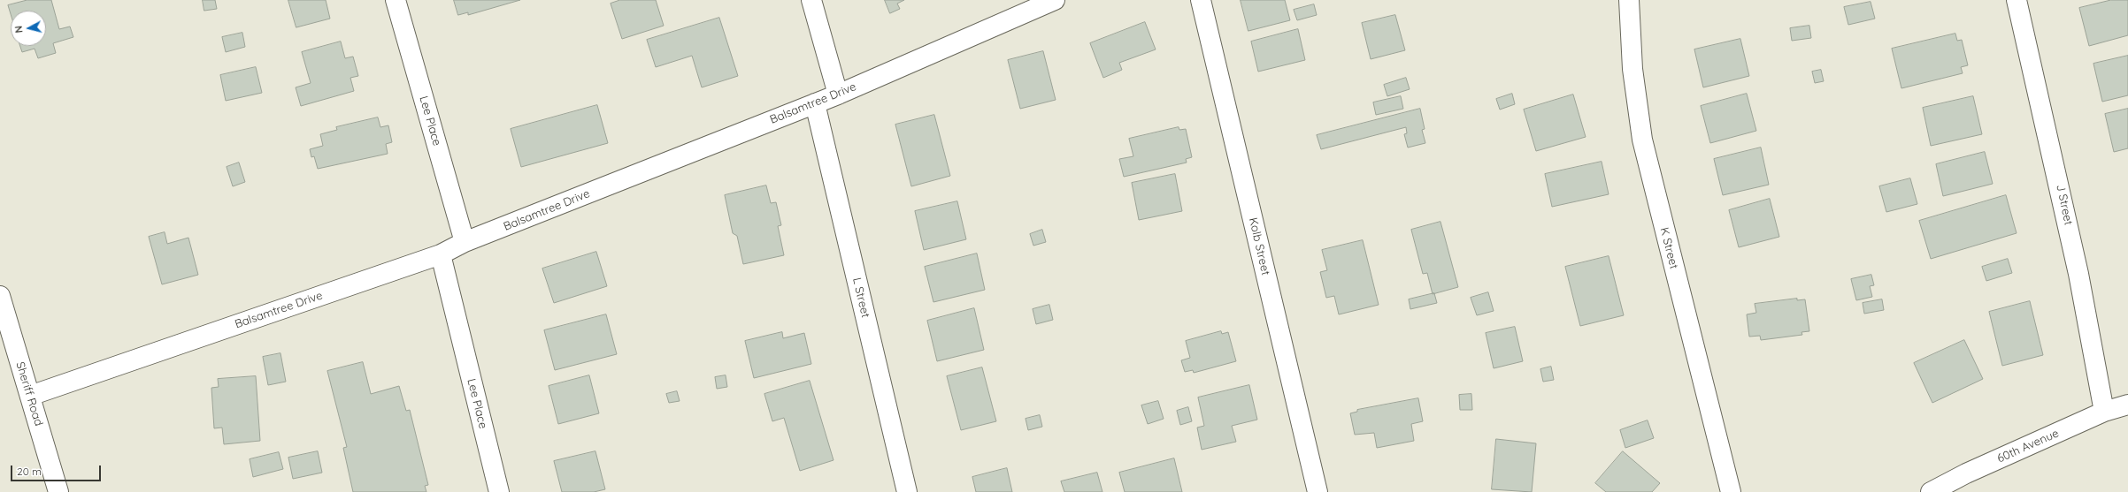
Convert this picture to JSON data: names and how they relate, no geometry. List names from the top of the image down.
{
  "streets": {
    "street": [
      "Balsamtree Drive",
      "Lee Place",
      "J Street",
      "Kolb Street",
      "K Street",
      "L Street",
      "Sheriff Road",
      "60th Avenue"
    ]
  },
  "crossings": [
    ["Balsamtree Drive", "Lee Place"],
    ["Balsamtree Drive", "L Street"],
    ["Balsamtree Drive", "Sheriff Road"],
    ["J Street", "60th Avenue"]
  ],
  "scale_bar": "20 m",
  "north": "left"
}
